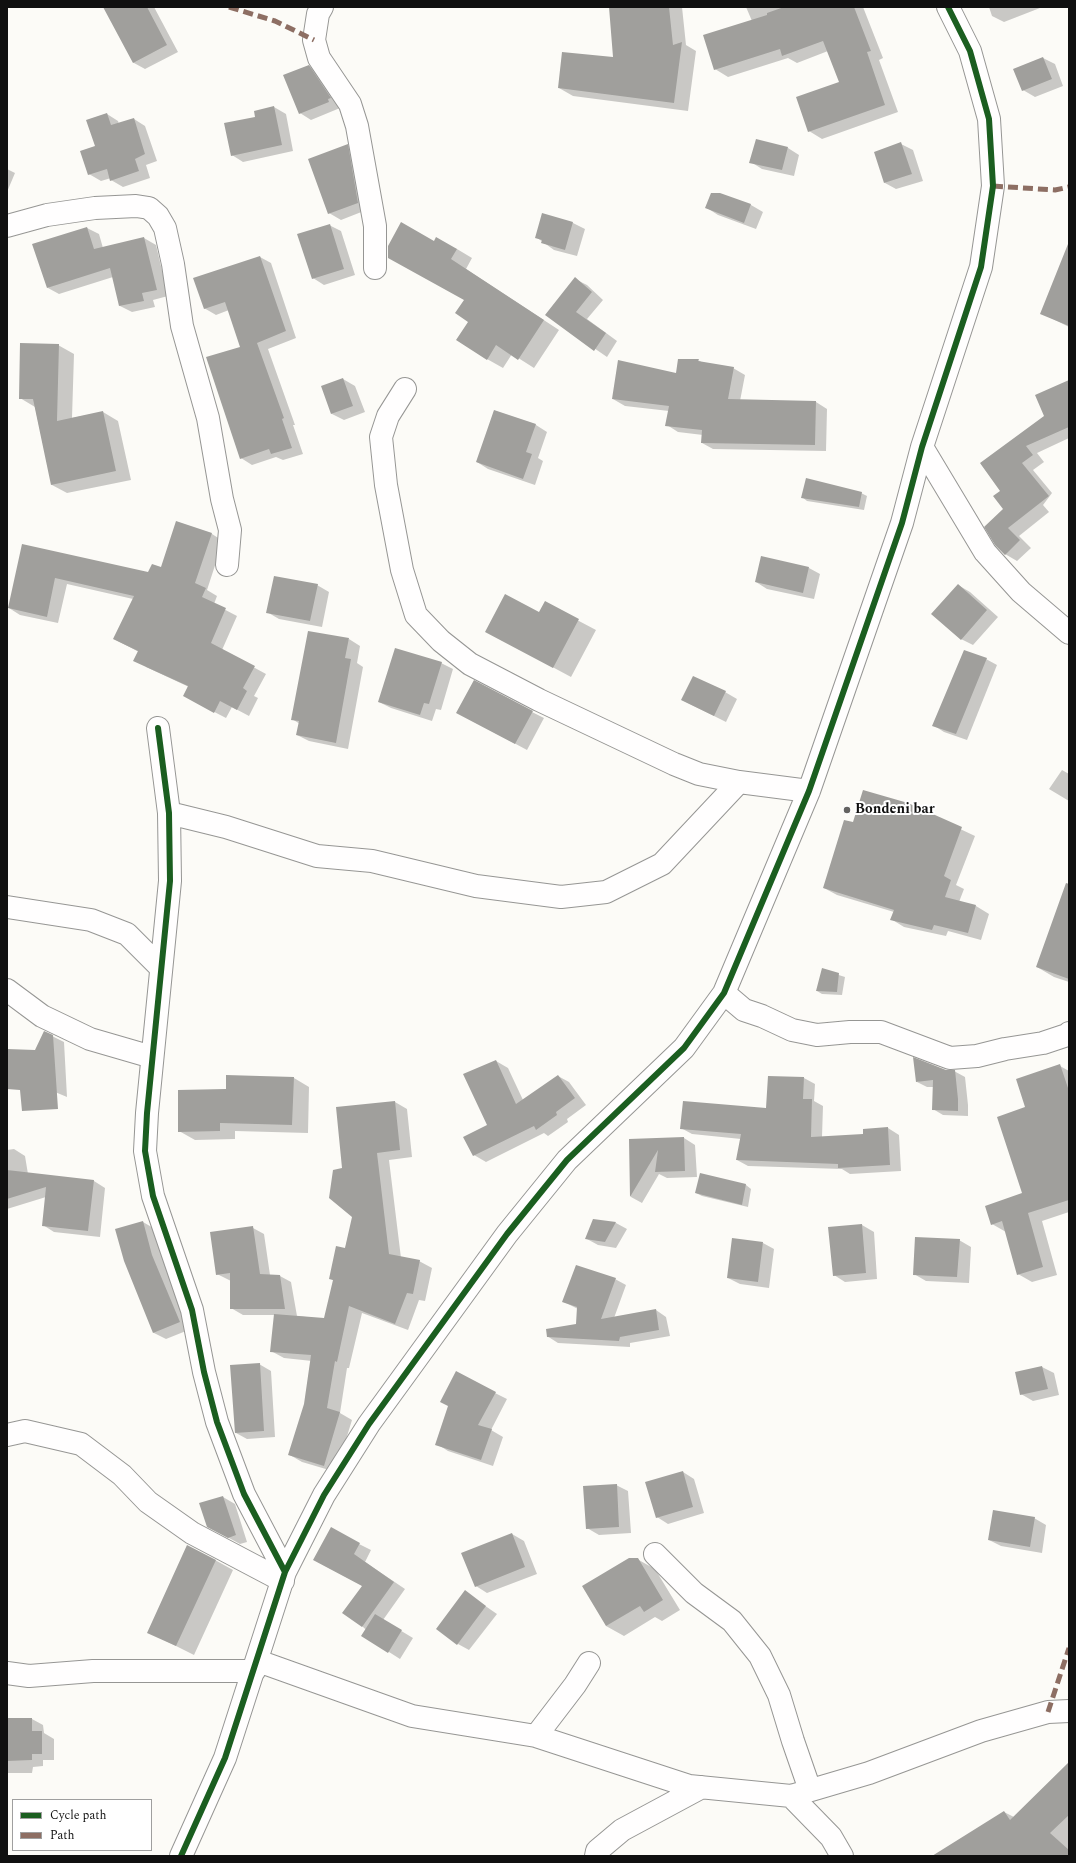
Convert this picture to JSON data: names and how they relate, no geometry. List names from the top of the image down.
{
  "places": ["Bondeni bar"],
  "legend": ["Cycle path", "Path"]
}
